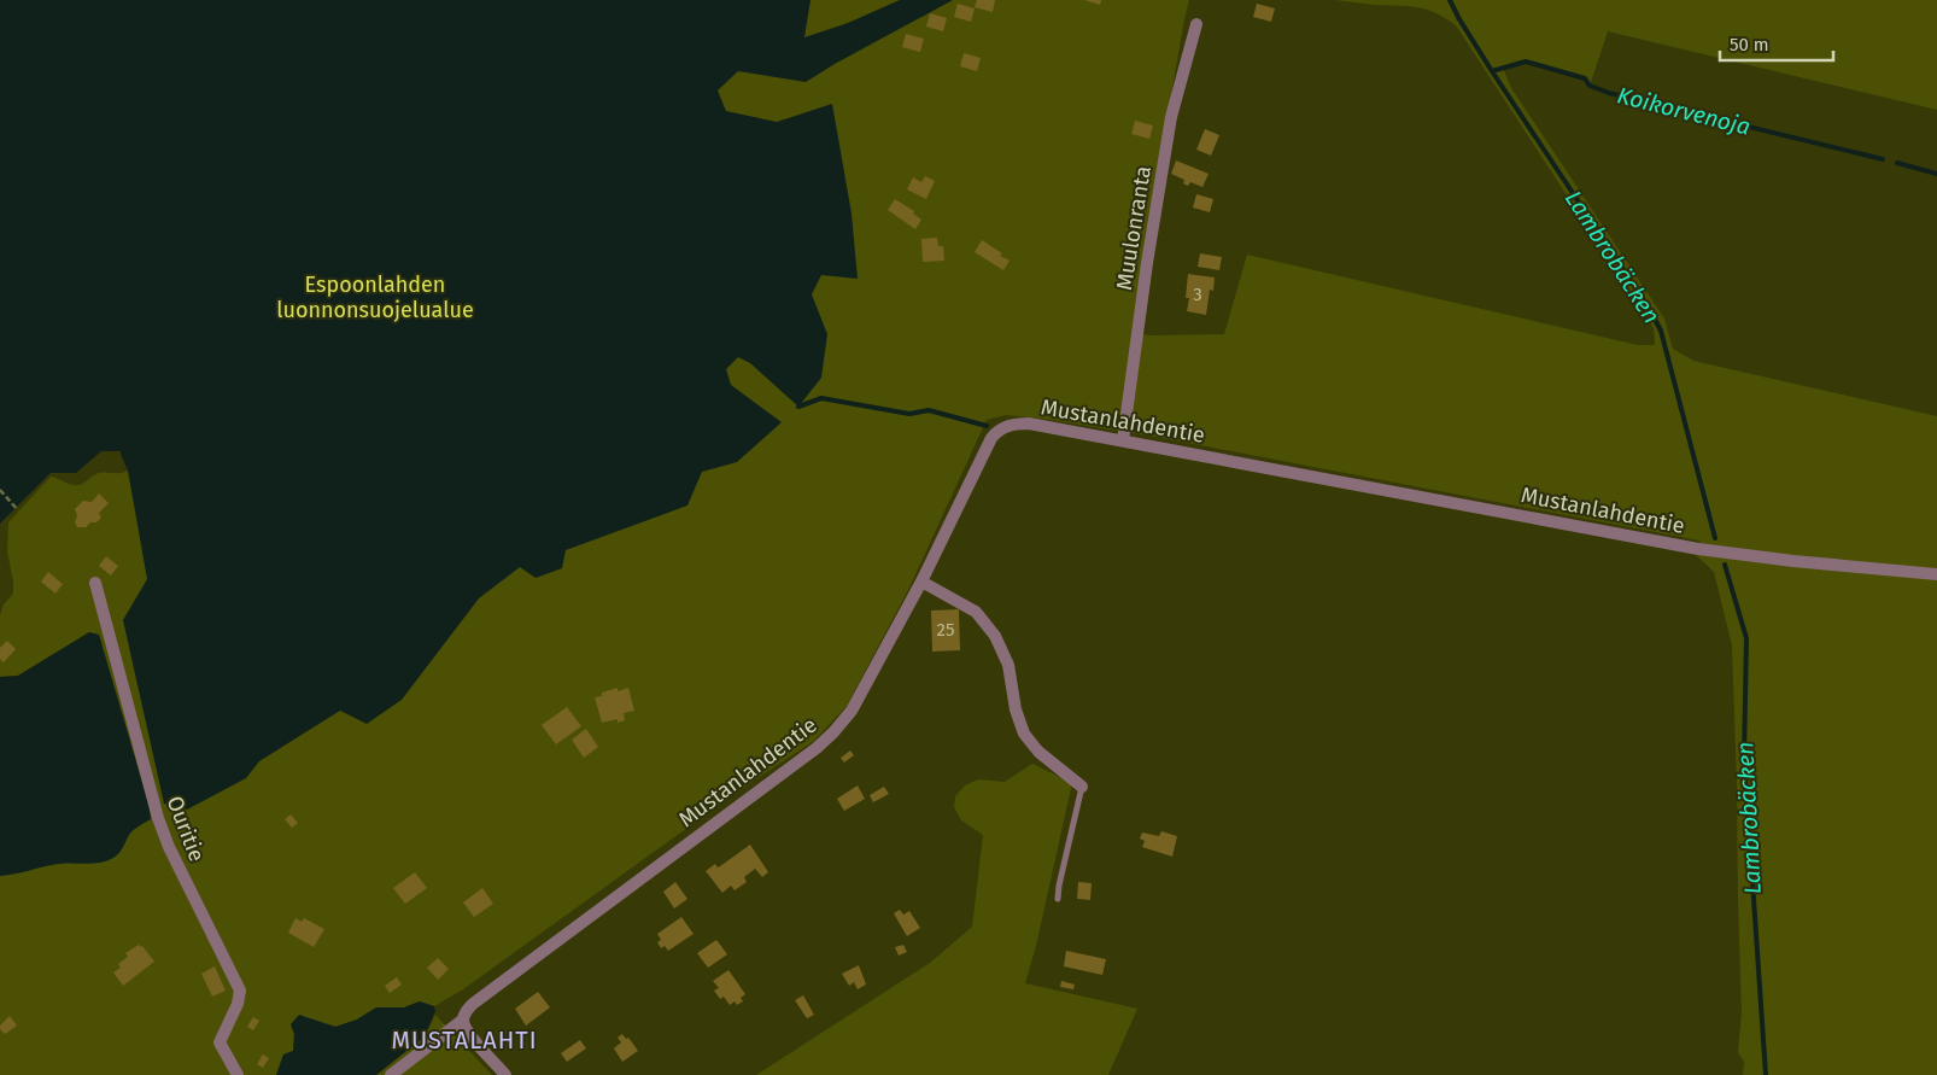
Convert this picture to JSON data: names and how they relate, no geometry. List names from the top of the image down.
{
  "streets": {
    "street": ["Muulonranta", "Mustanlahdentie", "Ouritie"]
  },
  "crossings": [
    ["Muulonranta", "Mustanlahdentie"]
  ],
  "districts": ["MUSTALAHTI"],
  "water": ["Koikorvenoja", "Lambrobäcken"],
  "parks": ["Espoonlahden luonnonsuojelualue"],
  "house_numbers": ["3", "25"],
  "scale_bar": "50 m"
}
